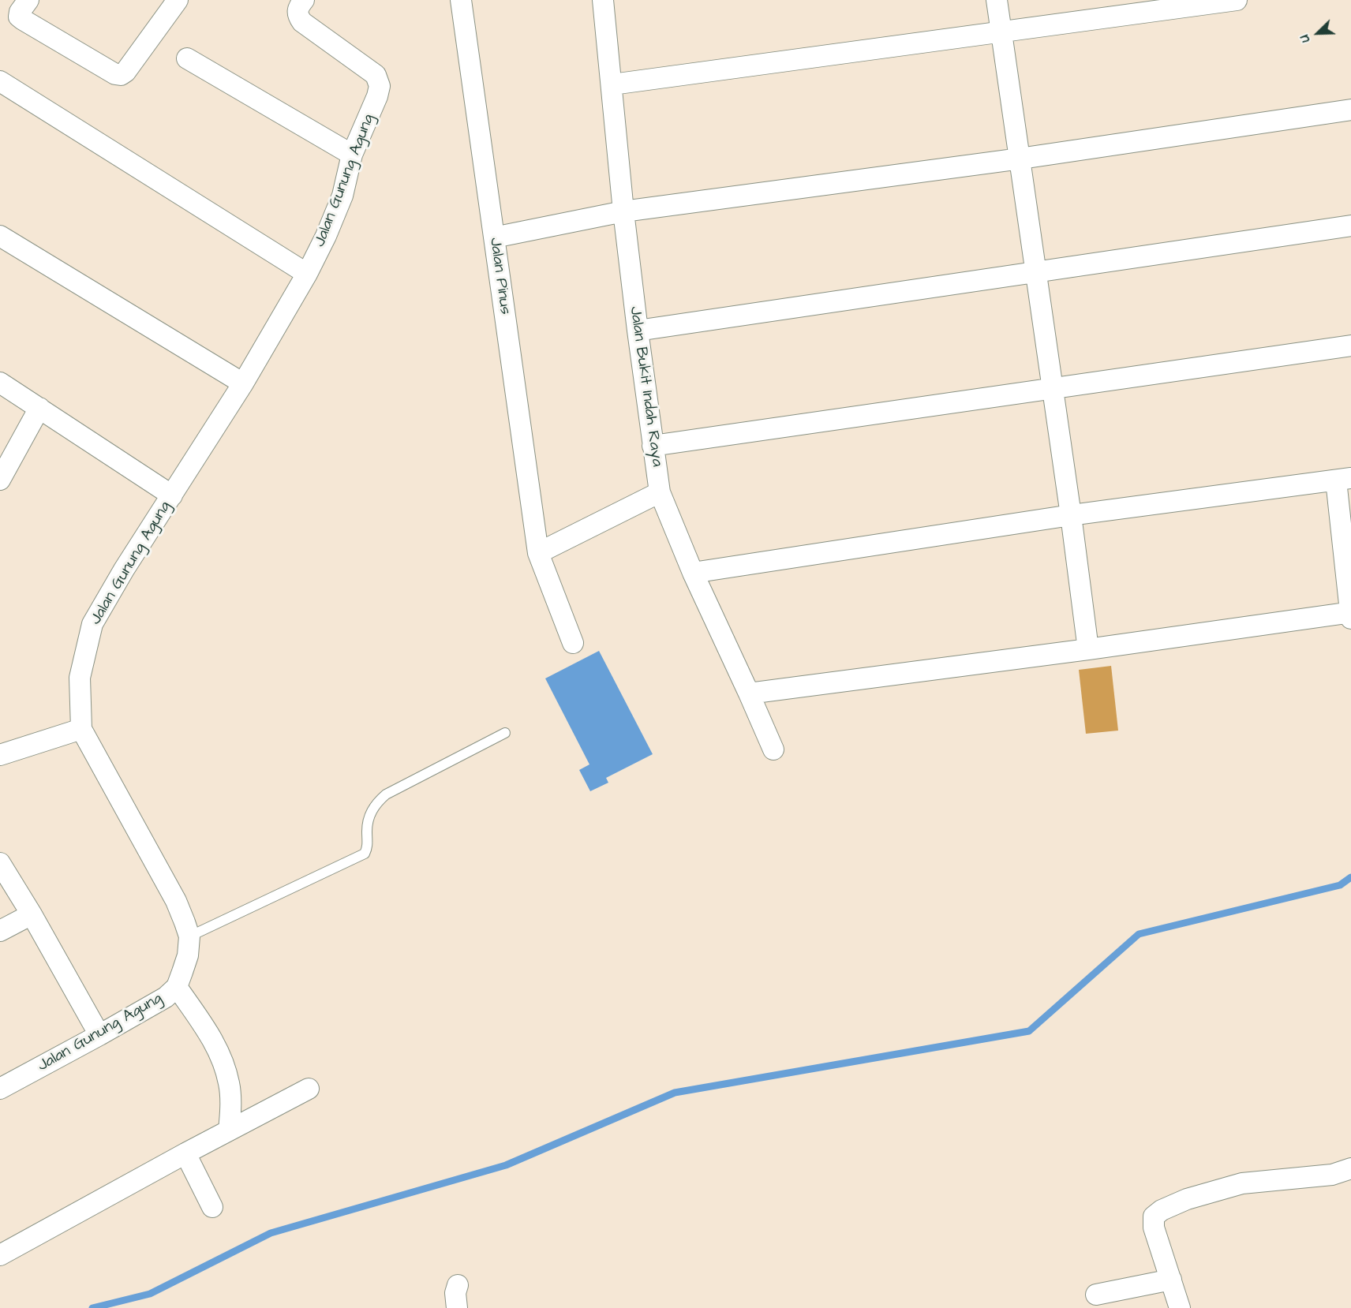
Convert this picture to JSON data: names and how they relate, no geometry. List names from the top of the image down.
{
  "streets": {
    "street": ["Jalan Gunung Agung", "Jalan Pinus", "Jalan Bukit Indah Raya"]
  },
  "north": "bottom left"
}
